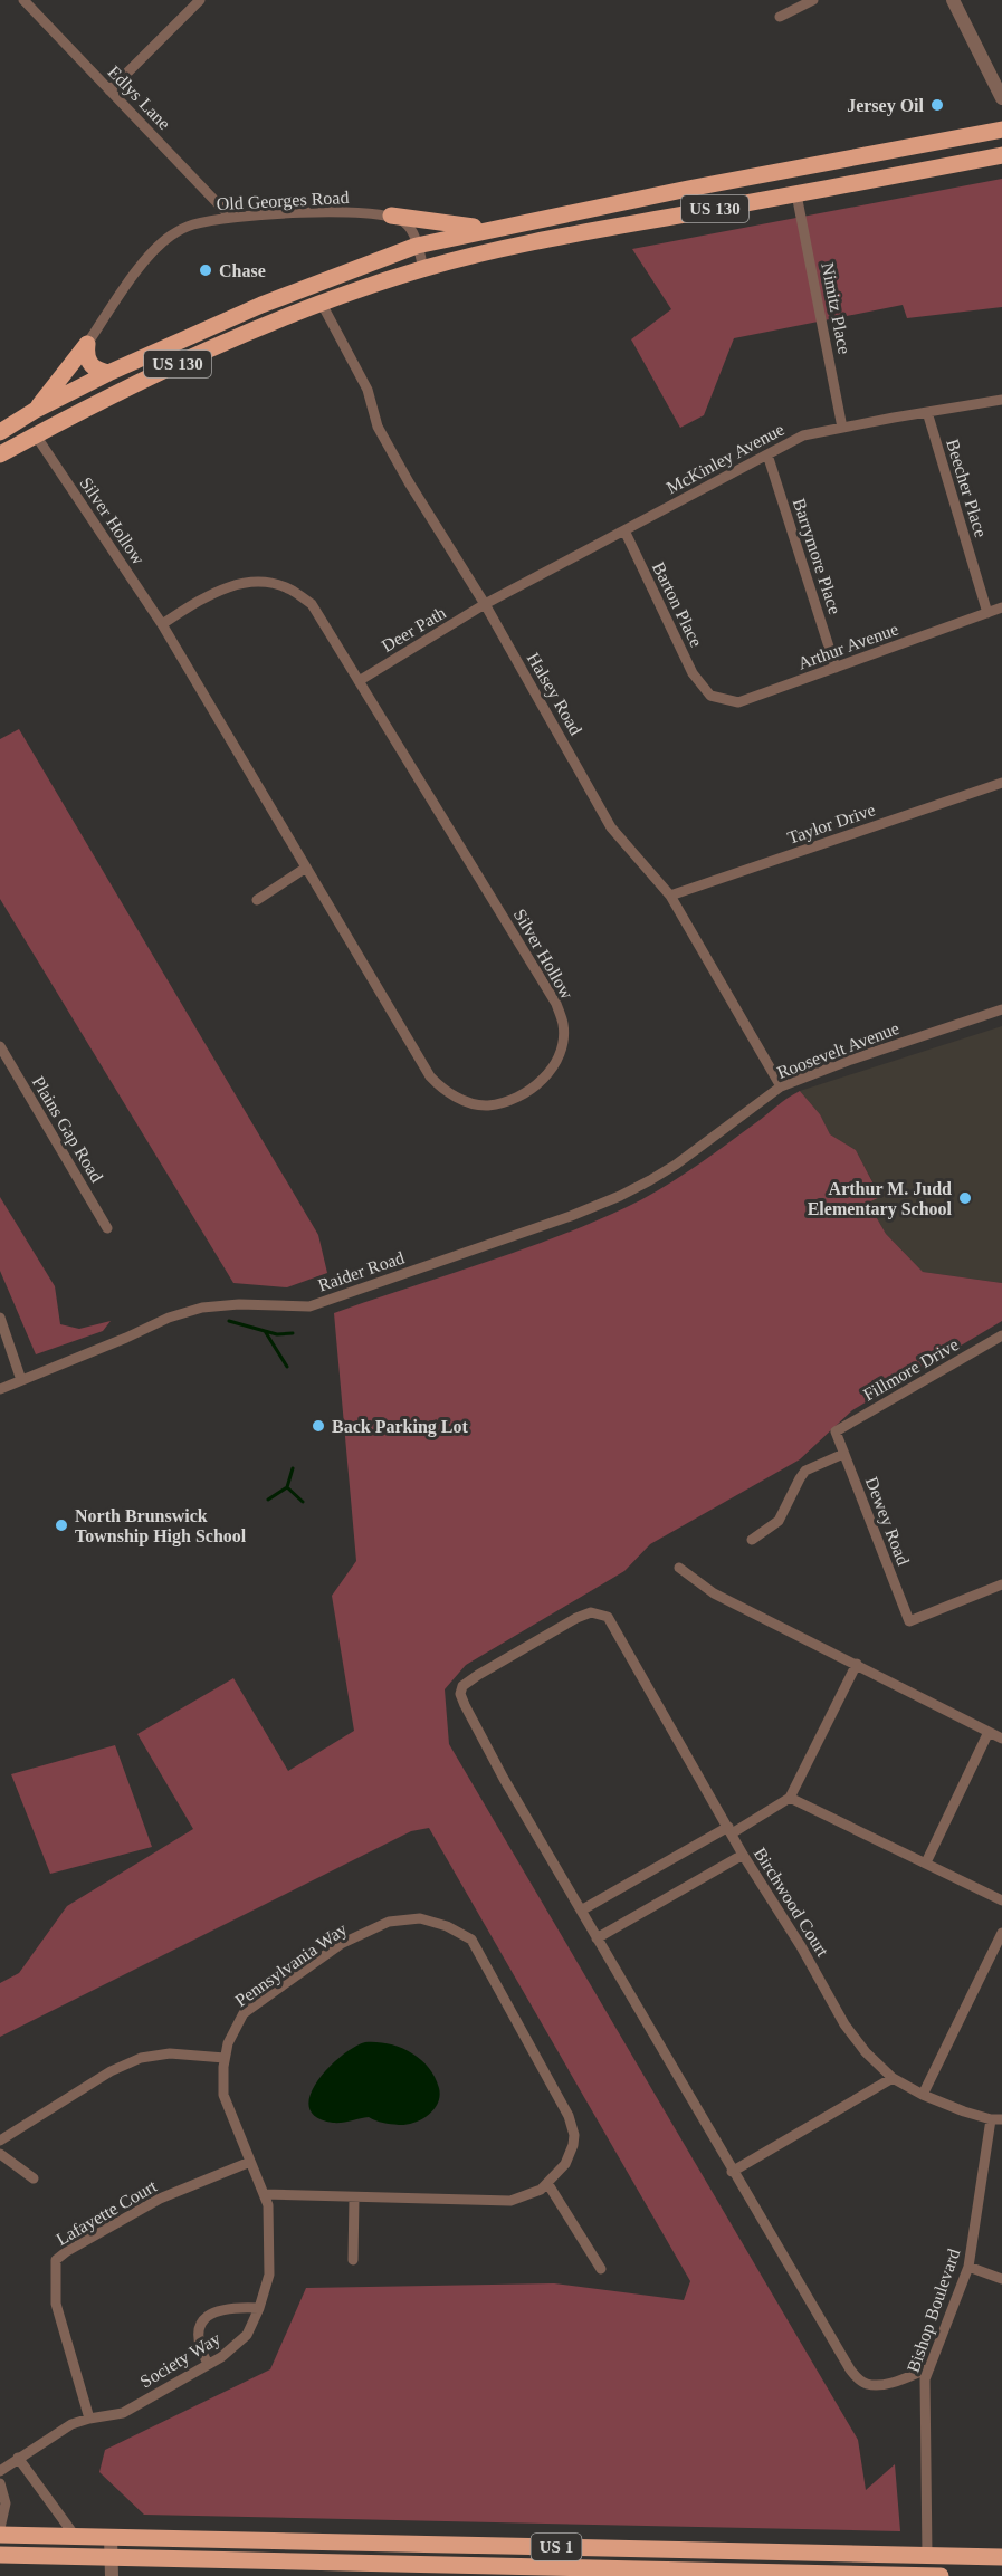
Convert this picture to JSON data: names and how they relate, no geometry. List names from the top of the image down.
{
  "streets": {
    "highway": ["US 130", "US 1"],
    "street": [
      "Edlys Lane",
      "Old Georges Road",
      "Nimitz Place",
      "McKinley Avenue",
      "Beecher Place",
      "Silver Hollow",
      "Barrymore Place",
      "Barton Place",
      "Deer Path",
      "Arthur Avenue",
      "Halsey Road",
      "Taylor Drive",
      "Roosevelt Avenue",
      "Plains Gap Road",
      "Raider Road",
      "Fillmore Drive",
      "Dewey Road",
      "Birchwood Court",
      "Pennsylvania Way",
      "Lafayette Court",
      "Bishop Boulevard",
      "Society Way"
    ]
  },
  "crossings": [
    ["Edlys Lane", "Old Georges Road"],
    ["US 130", "Nimitz Place"],
    ["US 130", "Silver Hollow"],
    ["US 130", "Halsey Road"],
    ["Nimitz Place", "McKinley Avenue"],
    ["McKinley Avenue", "Beecher Place"],
    ["McKinley Avenue", "Barrymore Place"],
    ["McKinley Avenue", "Barton Place"],
    ["McKinley Avenue", "Deer Path"],
    ["McKinley Avenue", "Halsey Road"],
    ["Beecher Place", "Arthur Avenue"],
    ["Silver Hollow", "Deer Path"],
    ["Barrymore Place", "Arthur Avenue"],
    ["Barton Place", "Arthur Avenue"],
    ["Deer Path", "Halsey Road"],
    ["Halsey Road", "Taylor Drive"],
    ["Halsey Road", "Roosevelt Avenue"],
    ["Roosevelt Avenue", "Raider Road"],
    ["Fillmore Drive", "Dewey Road"],
    ["Birchwood Court", "Bishop Boulevard"],
    ["Pennsylvania Way", "Lafayette Court"],
    ["Pennsylvania Way", "Society Way"],
    ["Lafayette Court", "Society Way"],
    ["Bishop Boulevard", "US 1"]
  ],
  "places": [
    "Jersey Oil",
    "Chase",
    "Arthur M. Judd Elementary School",
    "Back Parking Lot",
    "North Brunswick Township High School"
  ]
}
